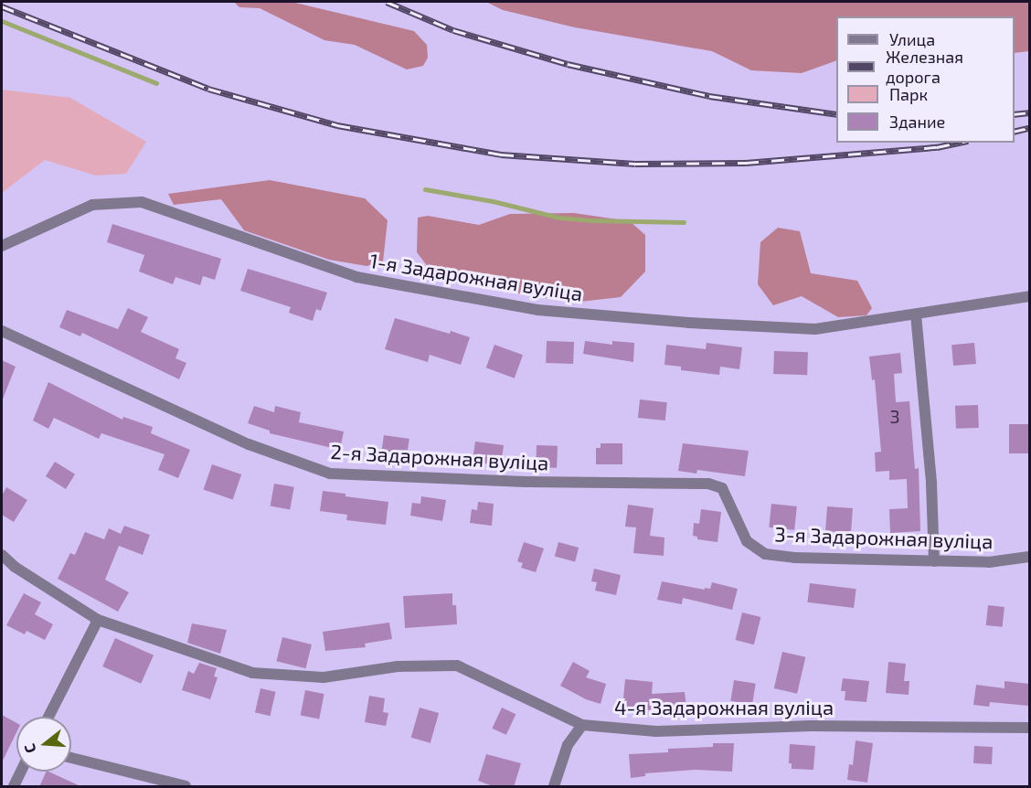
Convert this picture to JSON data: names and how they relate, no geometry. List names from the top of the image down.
{
  "streets": {
    "street": [
      "1-я Задарожная вуліца",
      "2-я Задарожная вуліца",
      "3-я Задарожная вуліца",
      "4-я Задарожная вуліца"
    ]
  },
  "crossings": [
    ["2-я Задарожная вуліца", "3-я Задарожная вуліца"]
  ],
  "house_numbers": ["3"],
  "legend": [
    "Улица",
    "Железная дорога",
    "Парк",
    "Здание"
  ],
  "north": "left"
}
